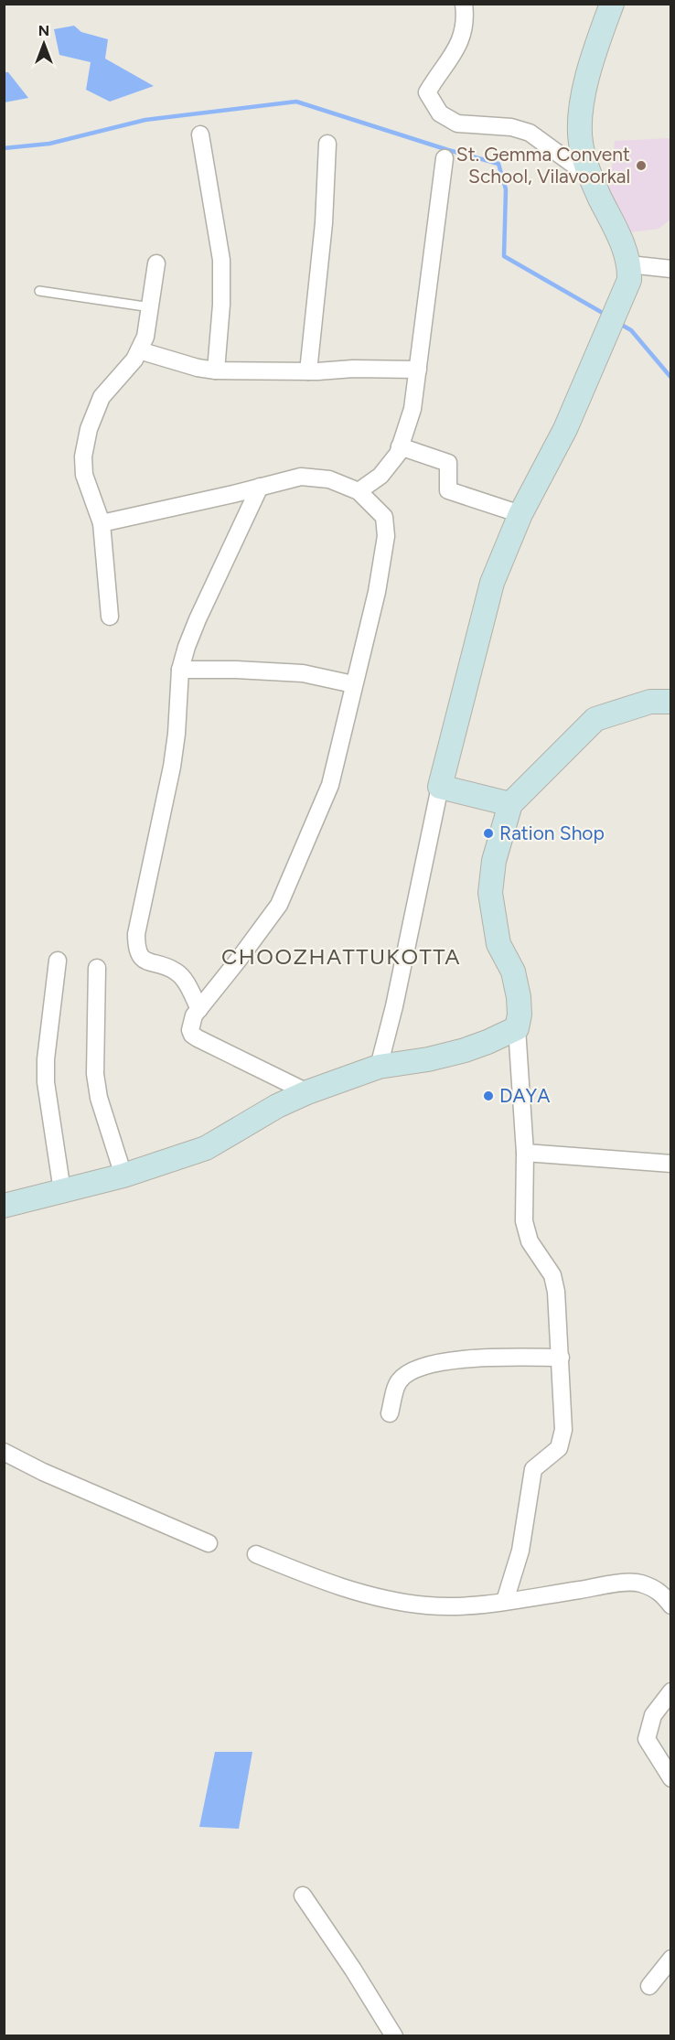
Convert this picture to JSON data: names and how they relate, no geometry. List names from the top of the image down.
{
  "districts": ["CHOOZHATTUKOTTA"],
  "places": ["St. Gemma Convent School, Vilavoorkal", "Ration Shop", "DAYA"],
  "north": "top"
}
